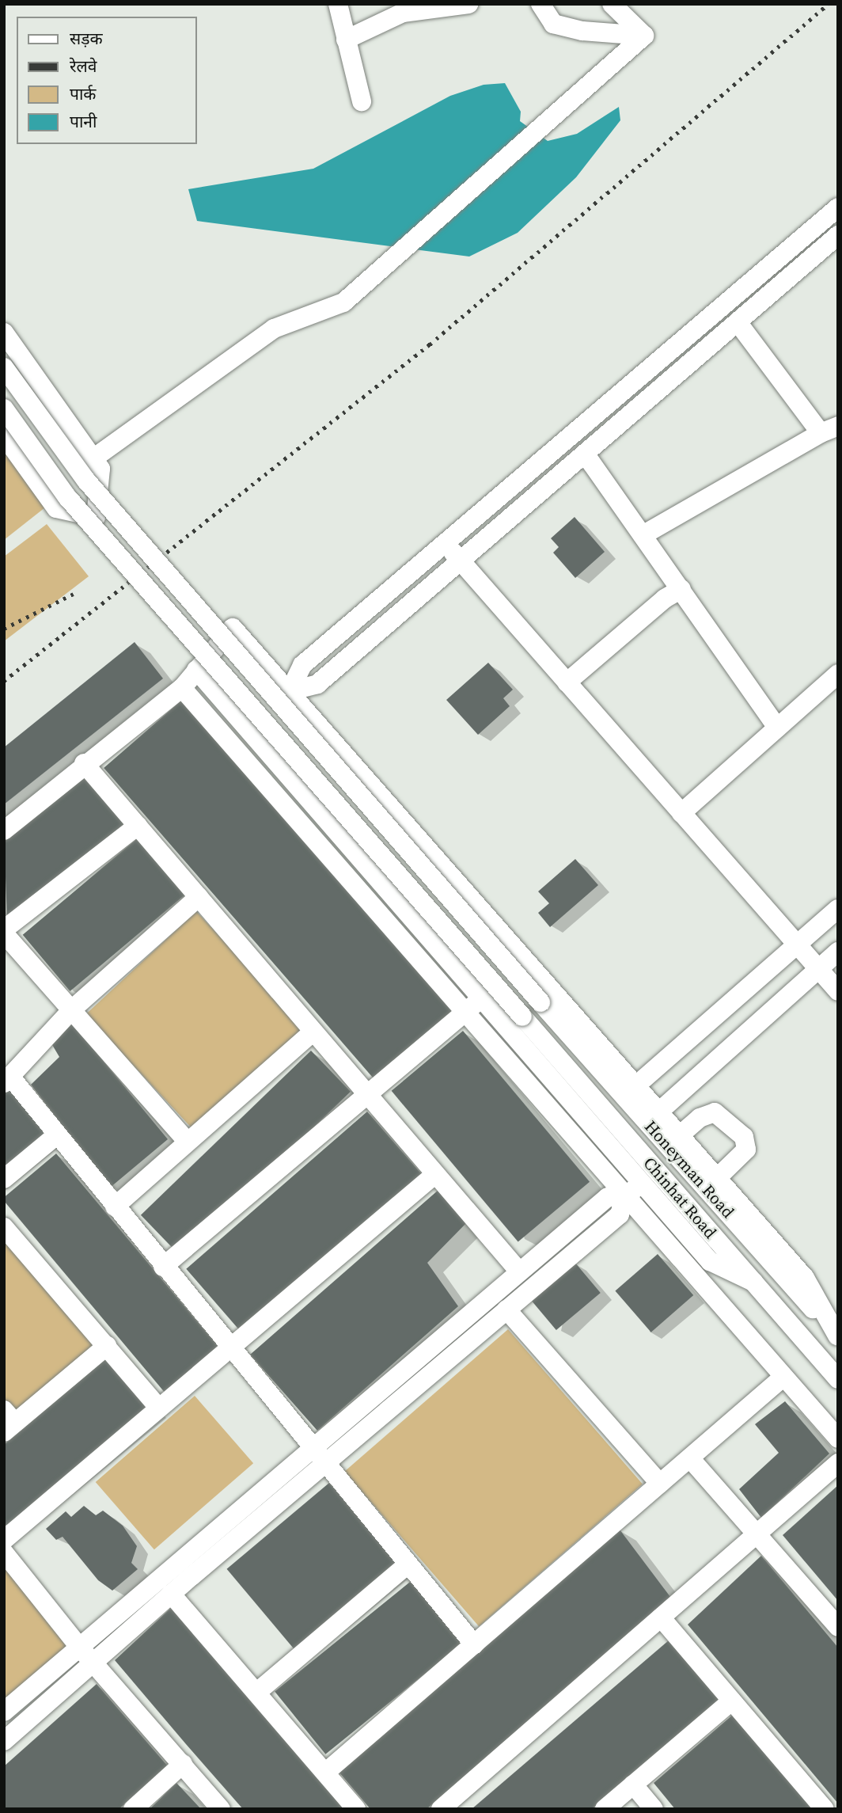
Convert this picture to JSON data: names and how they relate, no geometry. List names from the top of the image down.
{
  "streets": {
    "street": ["Honeyman Road", "Chinhat Road"]
  },
  "legend": [
    "सड़क",
    "रेलवे",
    "पार्क",
    "पानी"
  ]
}
